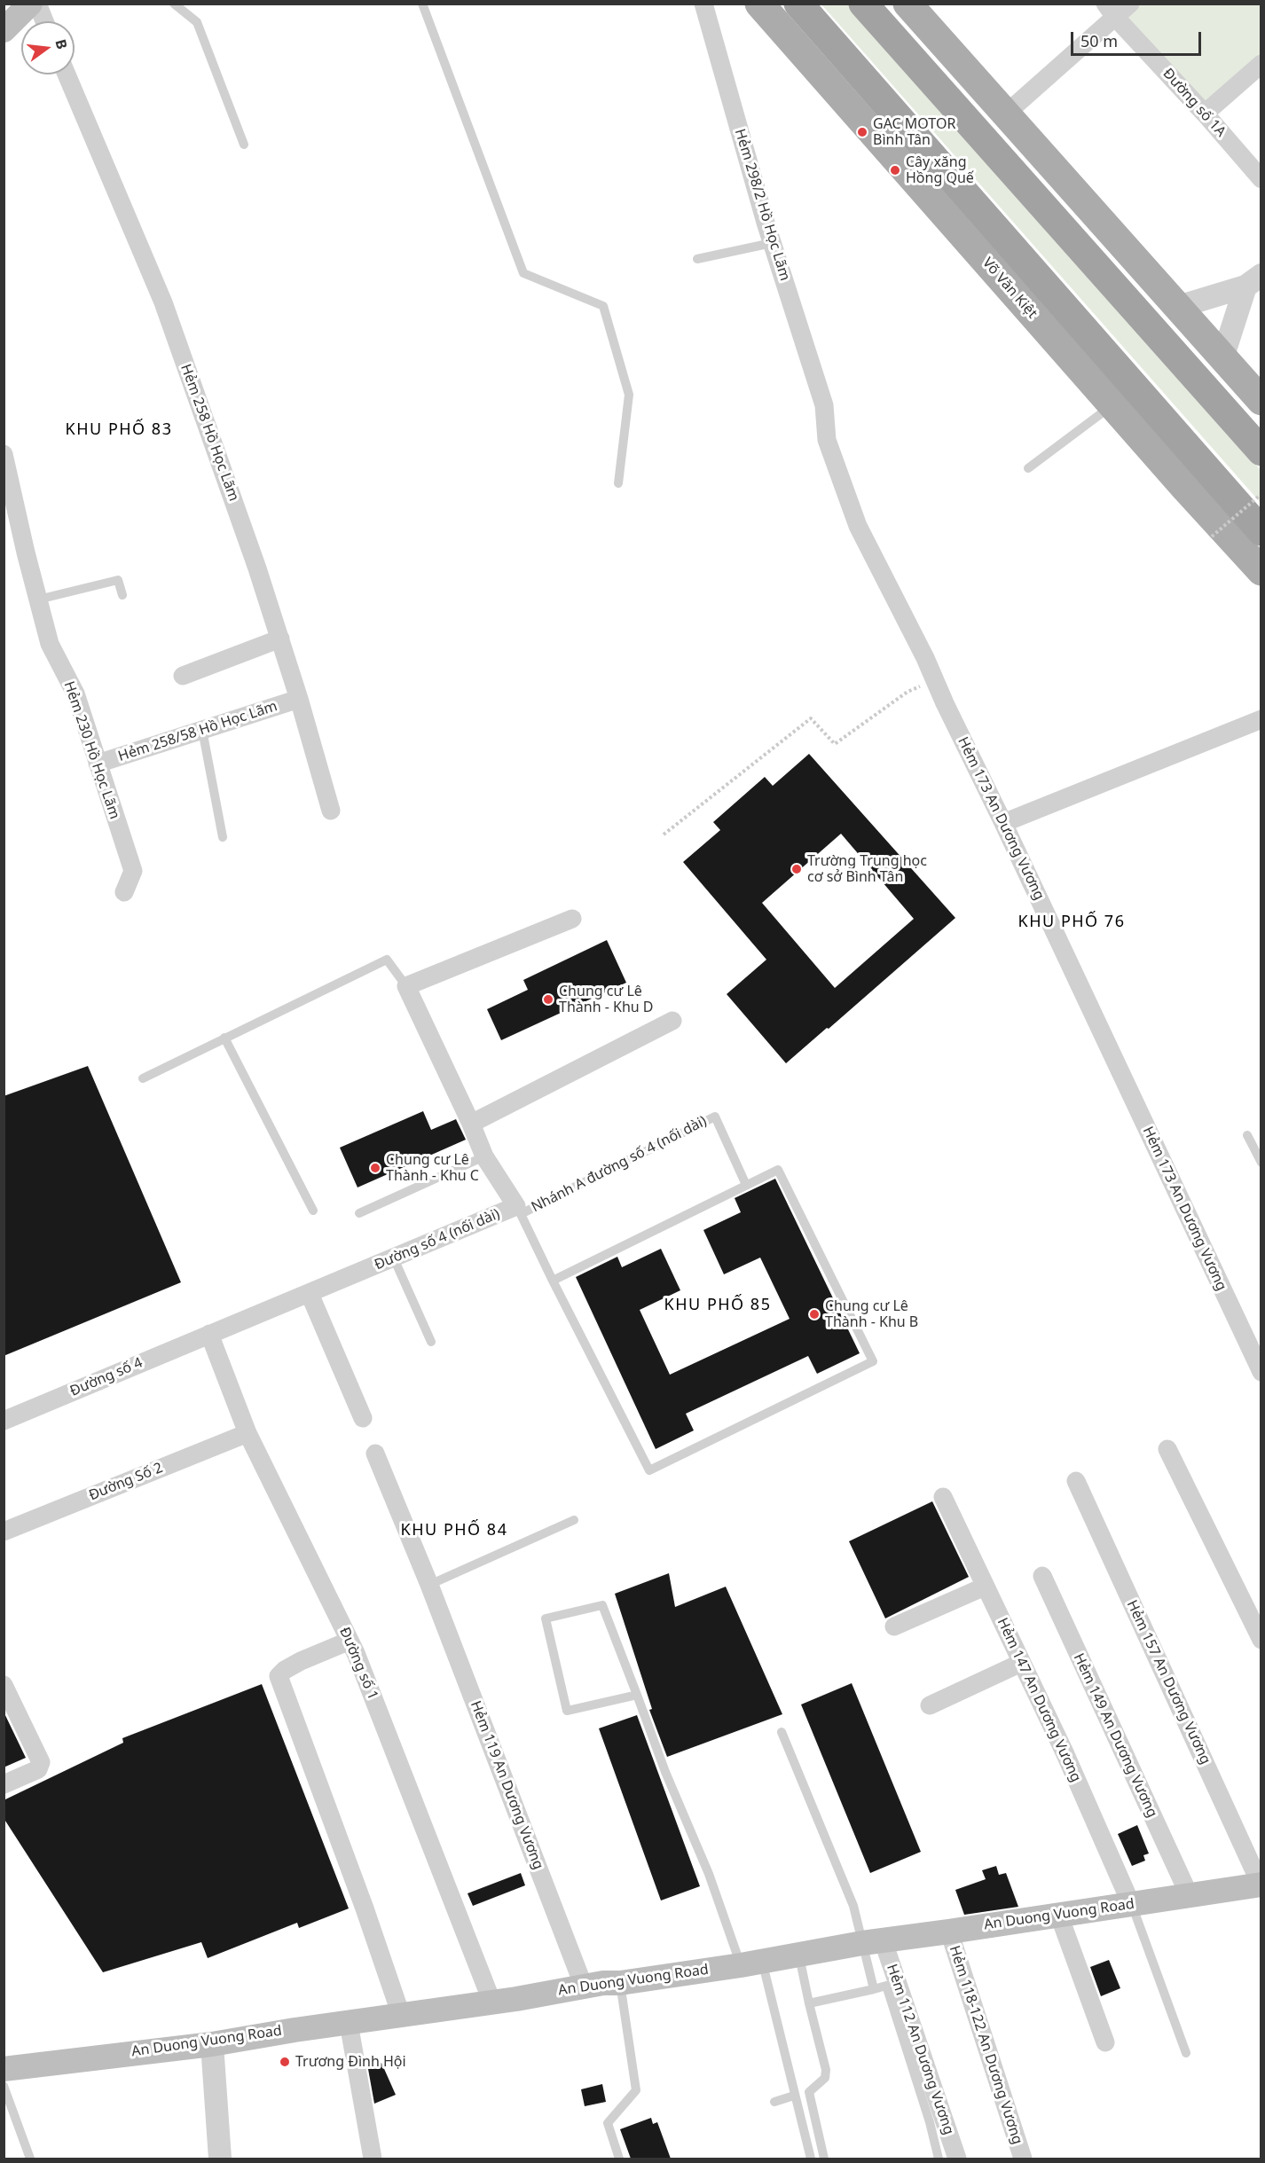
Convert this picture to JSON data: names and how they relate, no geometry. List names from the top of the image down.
{
  "streets": {
    "highway": ["Võ Văn Kiệt"],
    "main road": ["An Duong Vuong Road"],
    "street": [
      "Đường số 1A",
      "Hẻm 298/2 Hồ Học Lãm",
      "Hẻm 258 Hồ Học Lãm",
      "Hẻm 258/58 Hồ Học Lãm",
      "Hẻm 230 Hồ Học Lãm",
      "Hẻm 173 An Dương Vương",
      "Đường số 4 (nối dài)",
      "Đường số 4",
      "Đường Số 2",
      "Đường số 1",
      "Hẻm 157 An Dương Vương",
      "Hẻm 147 An Dương Vương",
      "Hẻm 149 An Dương Vương",
      "Hẻm 119 An Dương Vương",
      "Hẻm 118-122 An Dương Vương",
      "Hẻm 112 An Dương Vương"
    ],
    "lane": ["Nhánh A đường số 4 (nối dài)"]
  },
  "crossings": [
    ["Hẻm 298/2 Hồ Học Lãm", "Hẻm 173 An Dương Vương"],
    ["Hẻm 258 Hồ Học Lãm", "Hẻm 258/58 Hồ Học Lãm"],
    ["Hẻm 258/58 Hồ Học Lãm", "Hẻm 230 Hồ Học Lãm"],
    ["Nhánh A đường số 4 (nối dài)", "Đường số 4 (nối dài)"],
    ["Đường số 4 (nối dài)", "Đường số 4"],
    ["Đường số 4 (nối dài)", "Đường số 1"],
    ["Đường số 4", "Đường số 1"],
    ["Đường Số 2", "Đường số 1"],
    ["Đường số 1", "An Duong Vuong Road"],
    ["Hẻm 157 An Dương Vương", "An Duong Vuong Road"],
    ["Hẻm 147 An Dương Vương", "An Duong Vuong Road"],
    ["Hẻm 149 An Dương Vương", "An Duong Vuong Road"],
    ["Hẻm 119 An Dương Vương", "An Duong Vuong Road"],
    ["An Duong Vuong Road", "Hẻm 118-122 An Dương Vương"],
    ["An Duong Vuong Road", "Hẻm 112 An Dương Vương"]
  ],
  "districts": [
    "KHU PHỐ 83",
    "KHU PHỐ 76",
    "KHU PHỐ 85",
    "KHU PHỐ 84"
  ],
  "places": [
    "GAC MOTOR Bình Tân",
    "Cây xăng Hồng Quế",
    "Trường Trung học cơ sở Bình Tân",
    "Chung cư Lê Thành - Khu D",
    "Chung cư Lê Thành - Khu C",
    "Chung cư Lê Thành - Khu B",
    "Trương Đình Hội"
  ],
  "scale_bar": "50 m",
  "north": "right"
}
